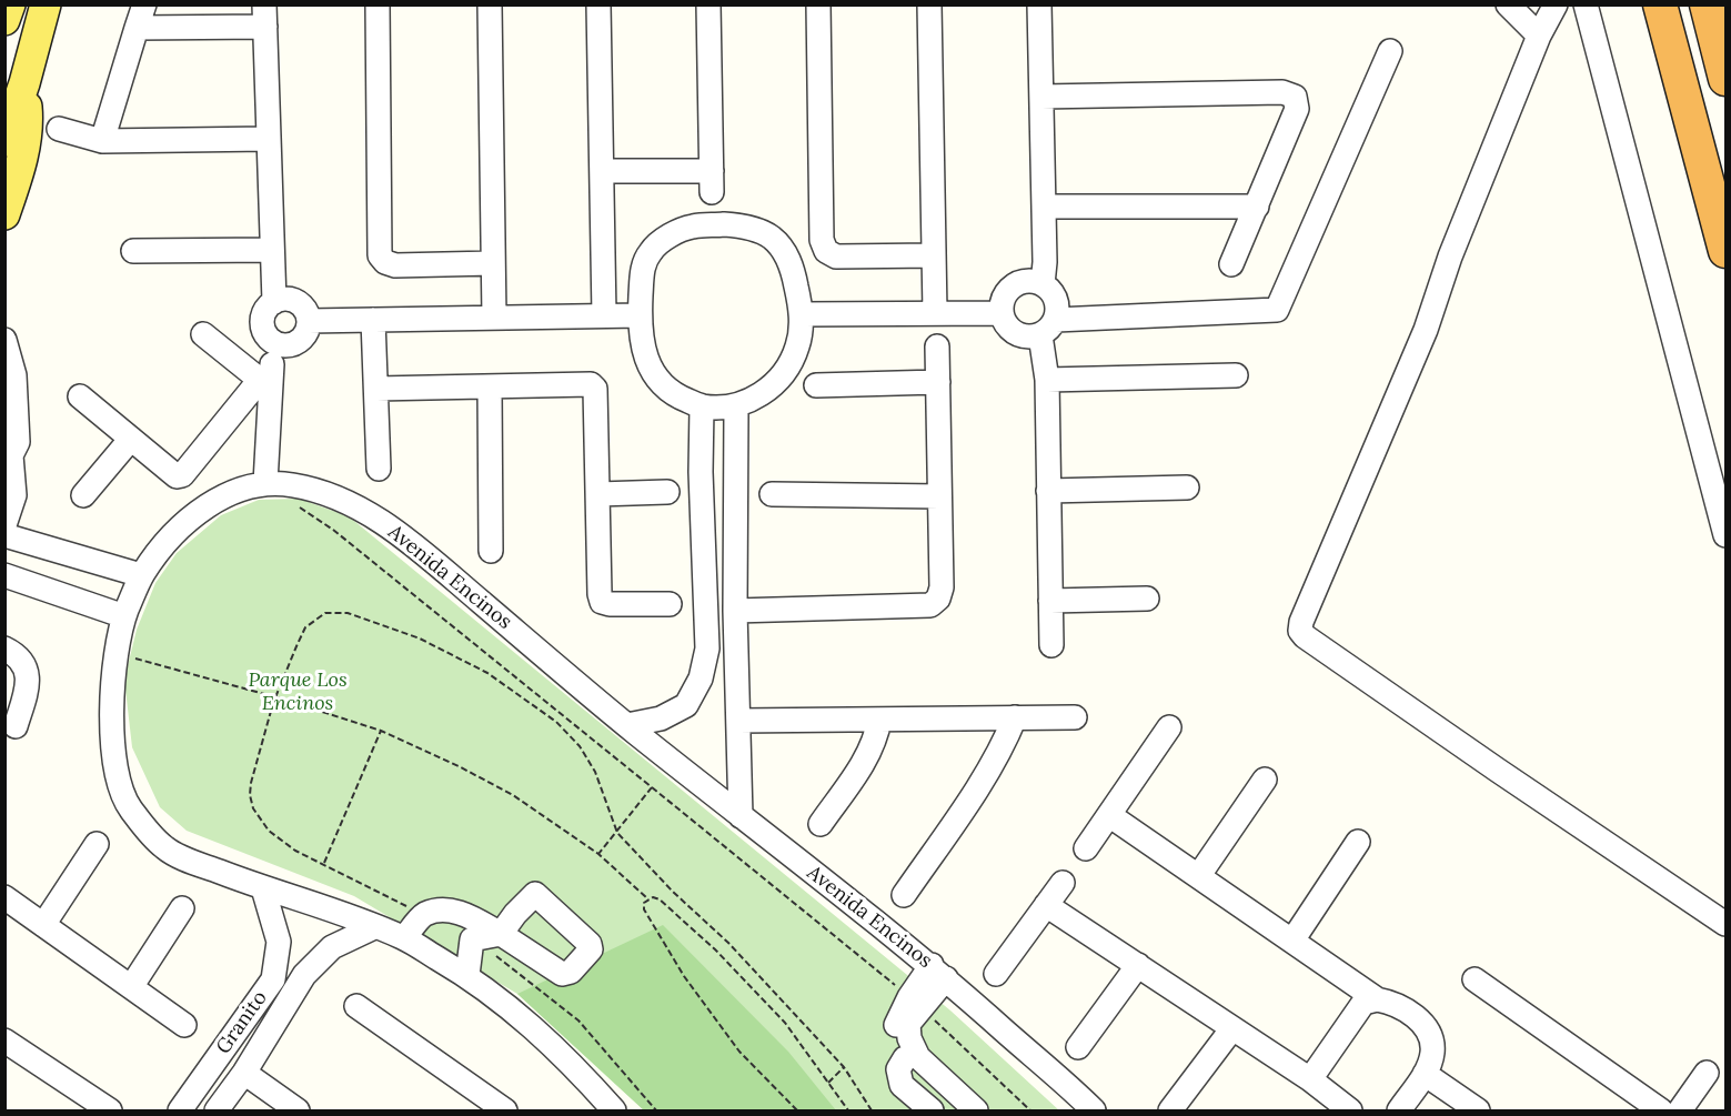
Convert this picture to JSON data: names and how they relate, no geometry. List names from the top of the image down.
{
  "streets": {
    "street": ["Avenida Encinos", "Granito"]
  },
  "crossings": [
    ["Avenida Encinos", "Granito"]
  ],
  "parks": ["Parque Los Encinos"]
}
